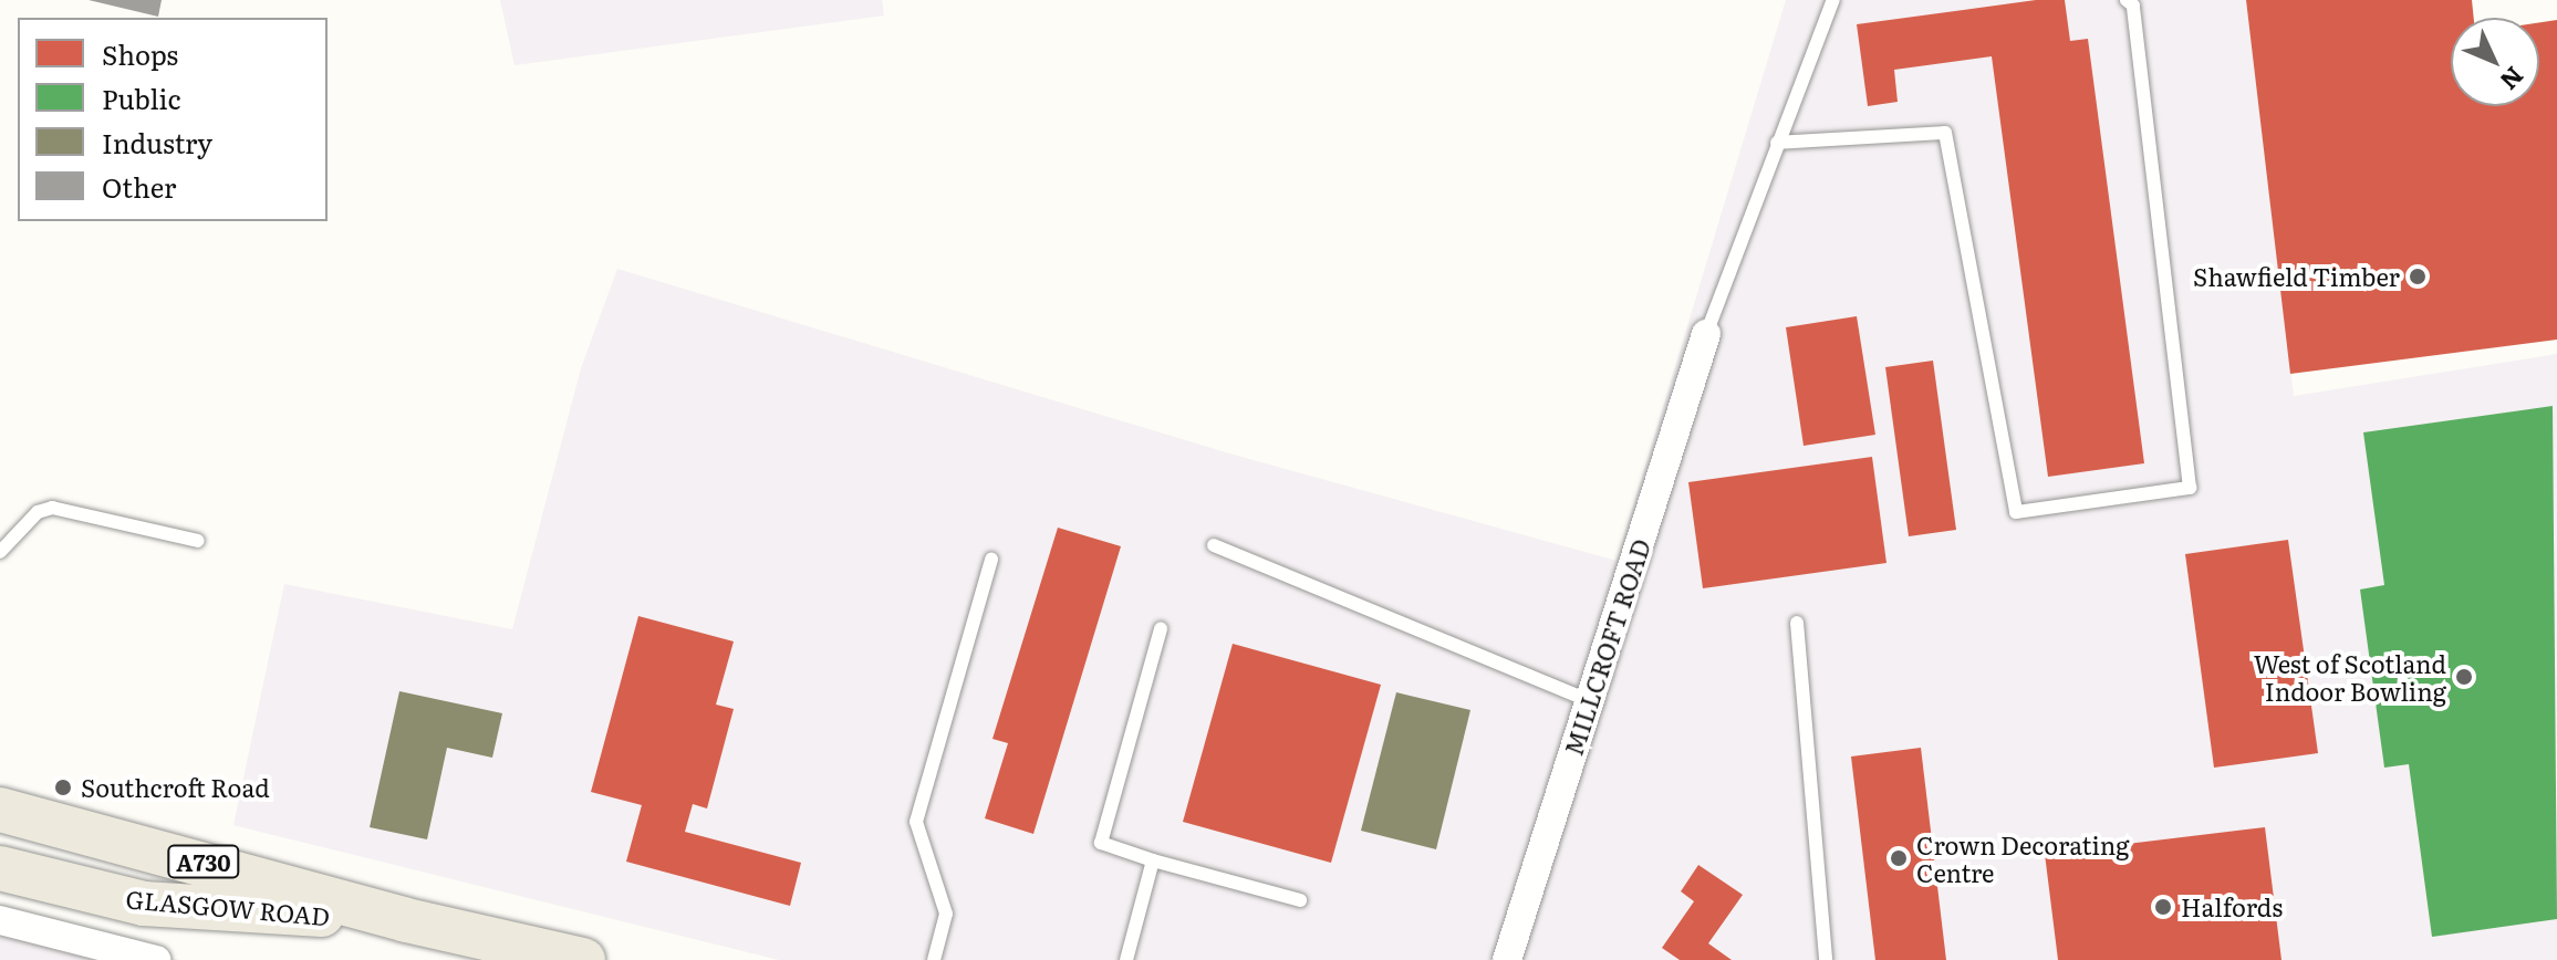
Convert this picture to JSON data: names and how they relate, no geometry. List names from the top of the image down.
{
  "streets": {
    "main road": ["A730", "GLASGOW ROAD"],
    "street": ["MILLCROFT ROAD"]
  },
  "places": [
    "Shawfield Timber",
    "West of Scotland Indoor Bowling",
    "Southcroft Road",
    "Crown Decorating Centre",
    "Halfords"
  ],
  "legend": [
    "Shops",
    "Public",
    "Industry",
    "Other"
  ],
  "north": "bottom right"
}
